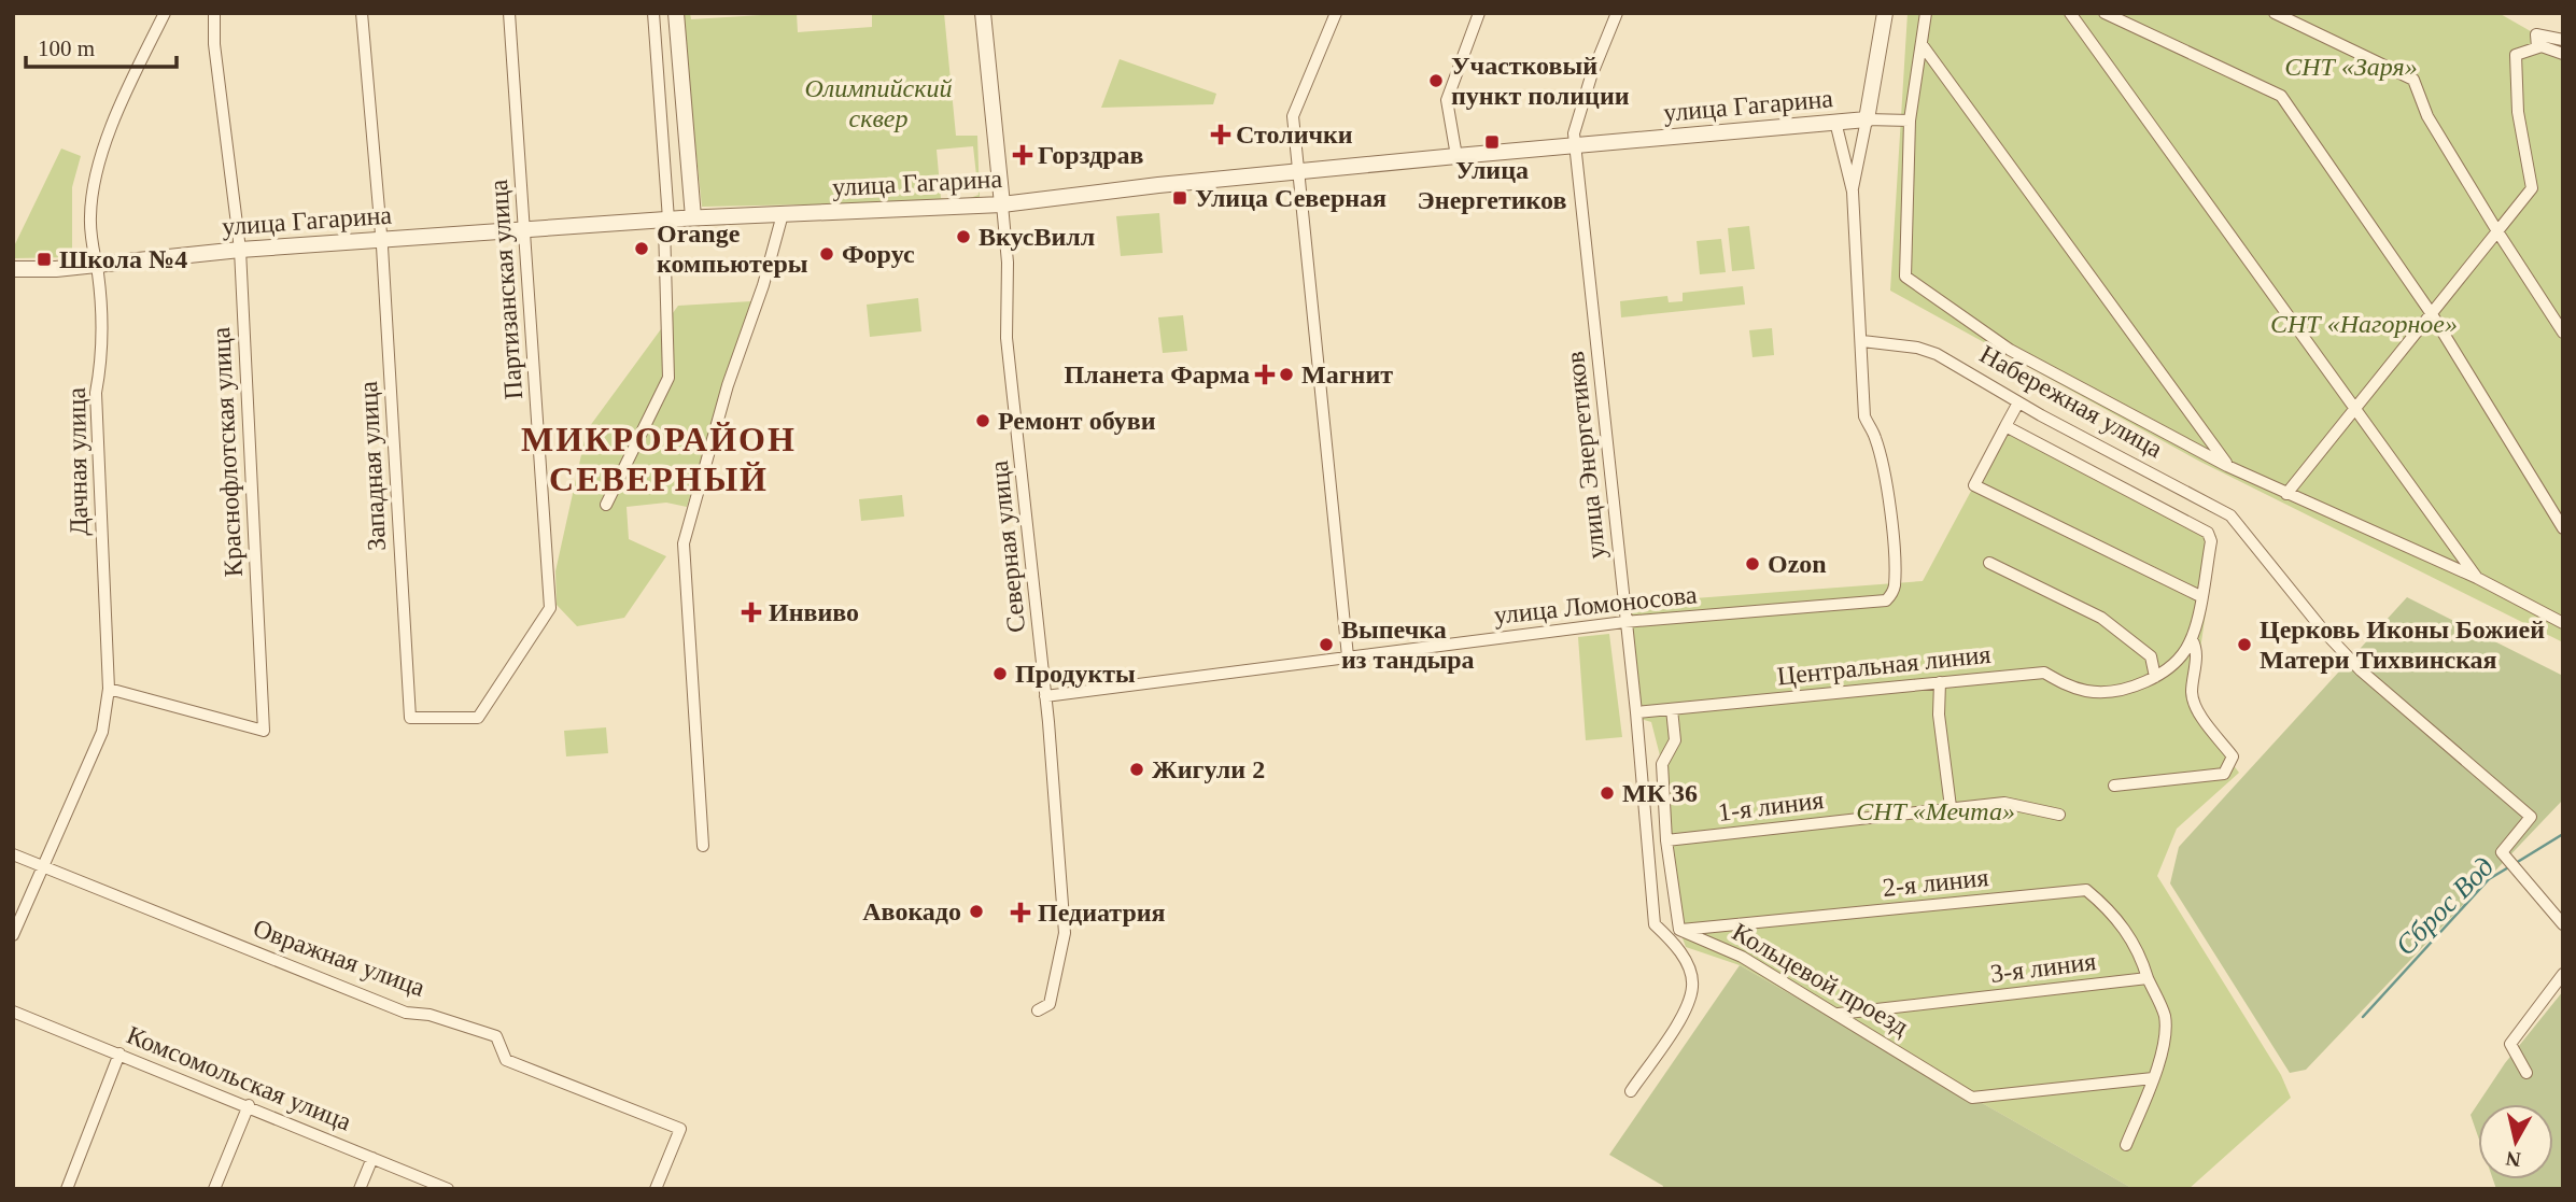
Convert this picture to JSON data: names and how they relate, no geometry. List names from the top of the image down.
{
  "streets": {
    "street": [
      "улица Гагарина",
      "Партизанская улица",
      "Набережная улица",
      "Краснофлотская улица",
      "улица Энергетиков",
      "Дачная улица",
      "Западная улица",
      "Северная улица",
      "улица Ломоносова",
      "Центральная линия",
      "1-я линия",
      "2-я линия",
      "Овражная улица",
      "3-я линия",
      "Кольцевой проезд",
      "Комсомольская улица"
    ]
  },
  "crossings": [
    ["улица Гагарина", "Партизанская улица"],
    ["улица Гагарина", "Краснофлотская улица"],
    ["улица Гагарина", "улица Энергетиков"],
    ["улица Гагарина", "Дачная улица"],
    ["улица Гагарина", "Западная улица"],
    ["улица Гагарина", "Северная улица"],
    ["Партизанская улица", "Западная улица"],
    ["Набережная улица", "улица Ломоносова"],
    ["Краснофлотская улица", "Дачная улица"],
    ["улица Энергетиков", "улица Ломоносова"],
    ["улица Энергетиков", "Центральная линия"],
    ["Дачная улица", "Овражная улица"],
    ["Северная улица", "улица Ломоносова"],
    ["2-я линия", "3-я линия"],
    ["2-я линия", "Кольцевой проезд"],
    ["3-я линия", "Кольцевой проезд"]
  ],
  "districts": ["МИКРОРАЙОН СЕВЕРНЫЙ"],
  "water": ["Сброс Вод"],
  "parks": [
    "СНТ «Заря»",
    "Олимпийский сквер",
    "СНТ «Нагорное»",
    "СНТ «Мечта»"
  ],
  "places": {
    "other": [
      "Участковый пункт полиции",
      "ВкусВилл",
      "Orange компьютеры",
      "Форус",
      "Магнит",
      "Ремонт обуви",
      "Ozon",
      "Выпечка из тандыра",
      "Церковь Иконы Божией Матери Тихвинская",
      "Продукты",
      "Жигули 2",
      "МК 36",
      "Авокадо"
    ],
    "health": [
      "Столички",
      "Горздрав",
      "Планета Фарма",
      "Инвиво",
      "Педиатрия"
    ],
    "transit": ["Улица Энергетиков", "Улица Северная", "Школа №4"]
  },
  "scale_bar": "100 m",
  "north": "bottom"
}
